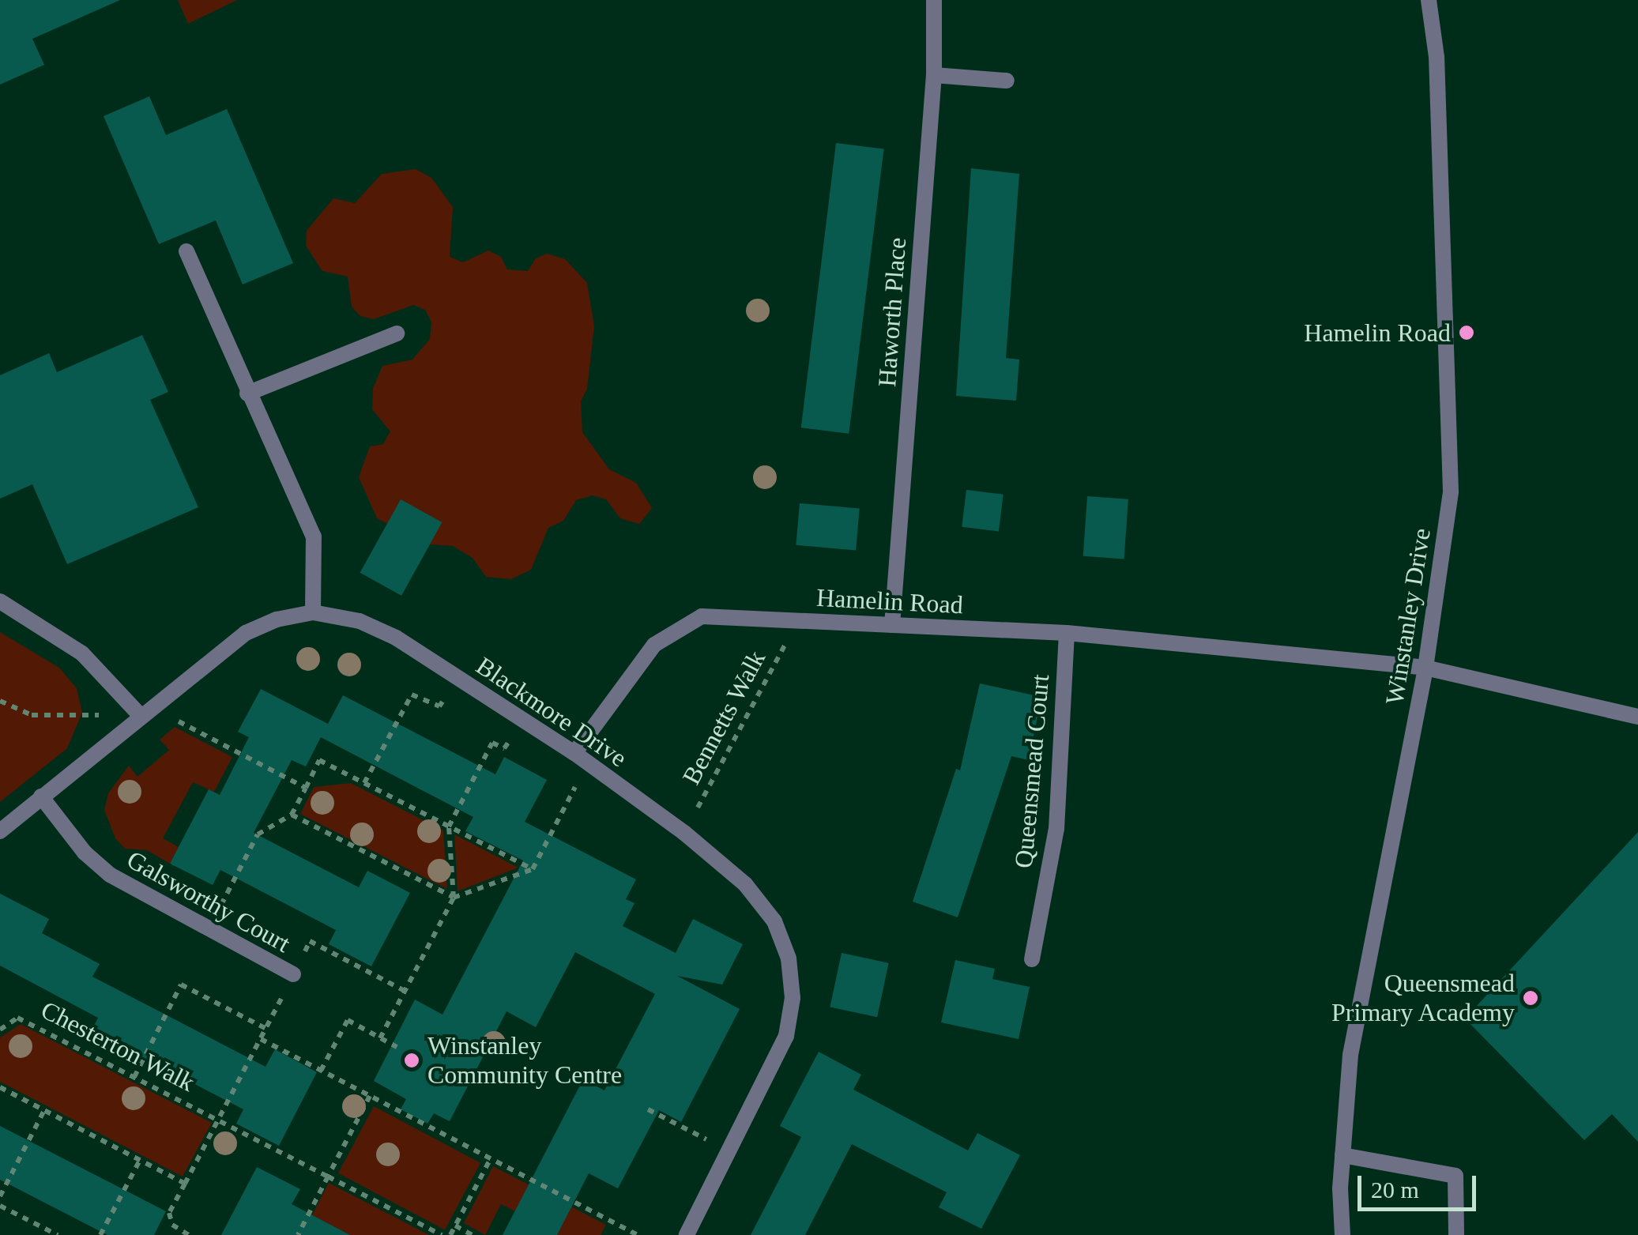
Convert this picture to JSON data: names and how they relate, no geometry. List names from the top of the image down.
{
  "streets": {
    "street": [
      "Haworth Place",
      "Hamelin Road",
      "Winstanley Drive",
      "Blackmore Drive",
      "Queensmead Court",
      "Galsworthy Court"
    ],
    "path": ["Bennetts Walk", "Chesterton Walk"]
  },
  "crossings": [
    ["Haworth Place", "Hamelin Road"],
    ["Hamelin Road", "Winstanley Drive"],
    ["Hamelin Road", "Blackmore Drive"],
    ["Hamelin Road", "Bennetts Walk"],
    ["Hamelin Road", "Queensmead Court"],
    ["Blackmore Drive", "Bennetts Walk"],
    ["Blackmore Drive", "Galsworthy Court"]
  ],
  "places": ["Hamelin Road", "Queensmead Primary Academy", "Winstanley Community Centre"],
  "scale_bar": "20 m"
}
